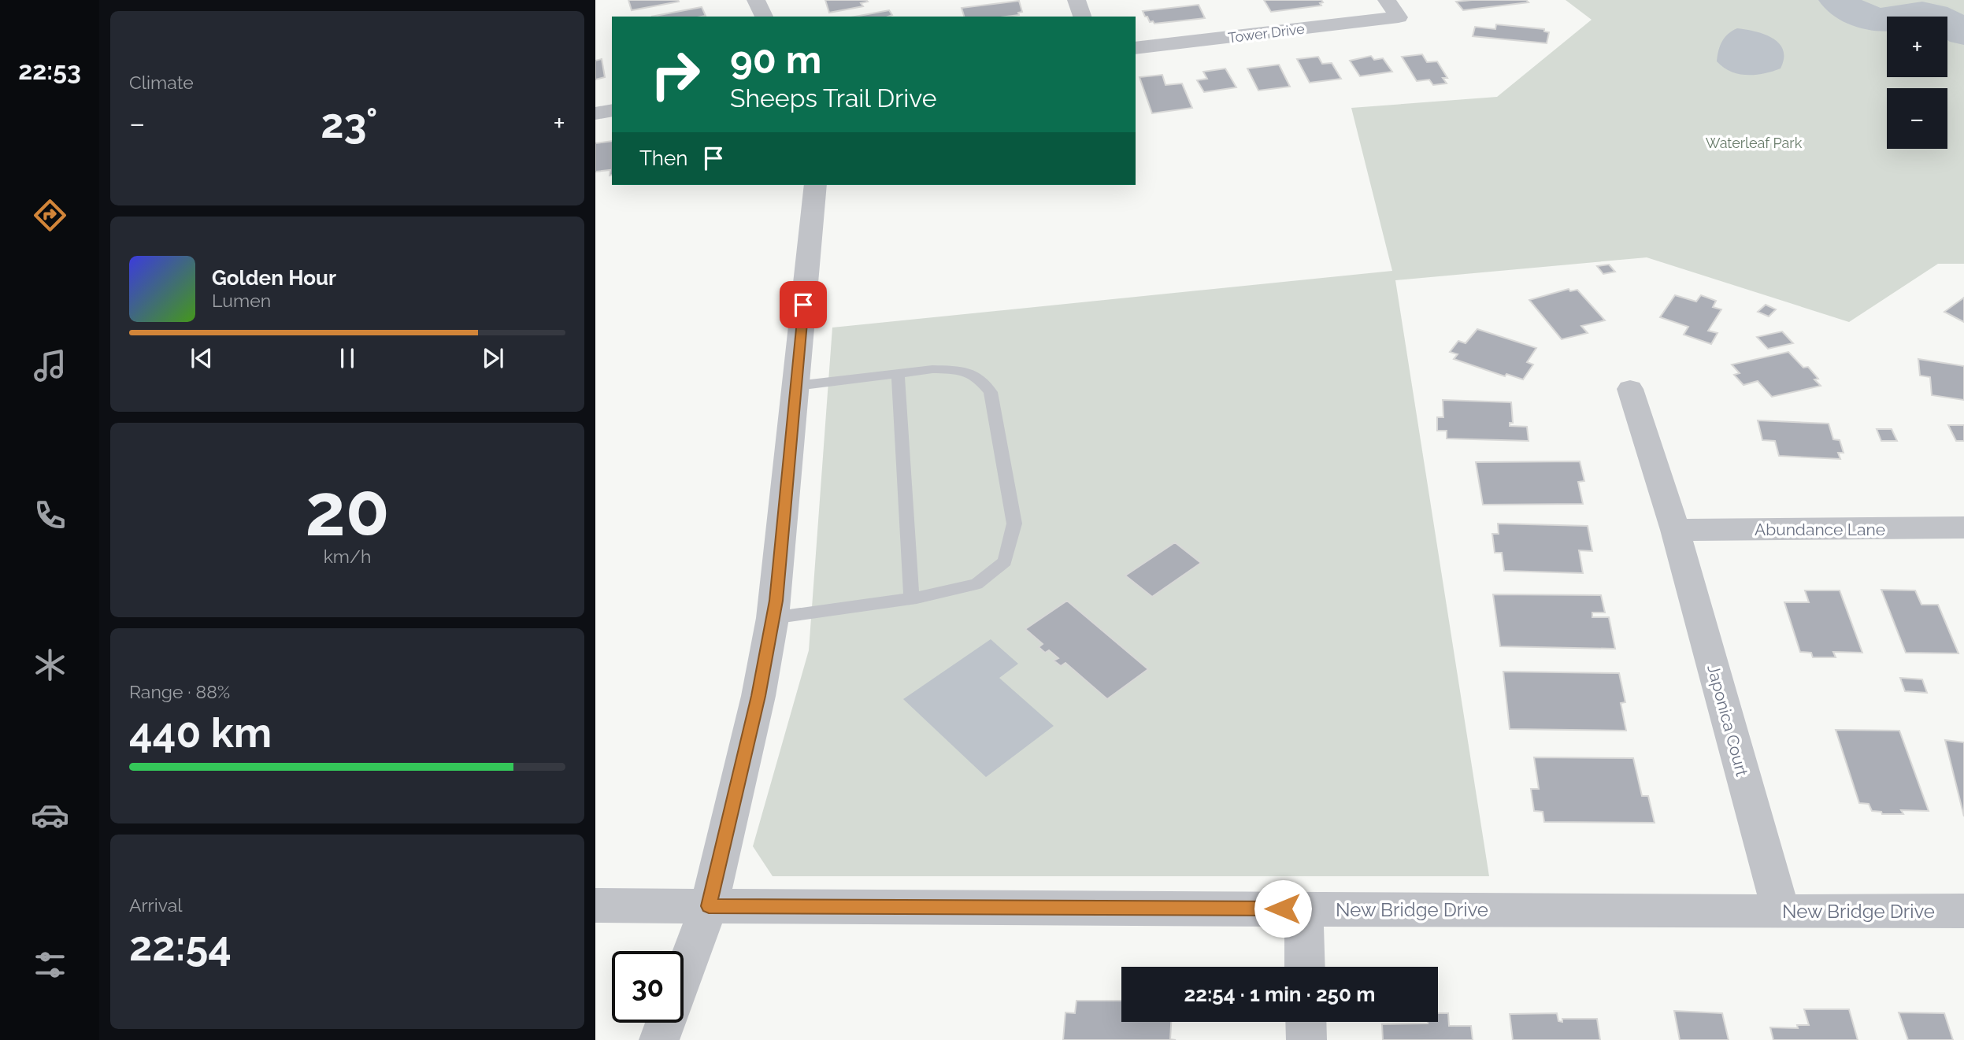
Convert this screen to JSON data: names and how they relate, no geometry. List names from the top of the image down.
{
  "streets": {
    "street": [
      "Tower Drive",
      "Abundance Lane",
      "Japonica Court",
      "New Bridge Drive"
    ]
  },
  "crossings": [
    ["Abundance Lane", "Japonica Court"],
    ["Japonica Court", "New Bridge Drive"]
  ],
  "parks": ["Waterleaf Park"],
  "page": {
    "tabs": "22:53",
    "tile": [
      "Climate",
      ["20", "km/h"],
      ["Range · 88%", "440 km"],
      ["Arrival", "22:54"]
    ],
    "map_buttons": ["+", "−"],
    "turn": ["90 m", "Sheeps Trail Drive"],
    "heat": ["−", "23°", "+"],
    "then": "Then",
    "song": ["Golden Hour", "Lumen"],
    "limit": "30",
    "trip": "22:54 · 1 min · 250 m"
  }
}
